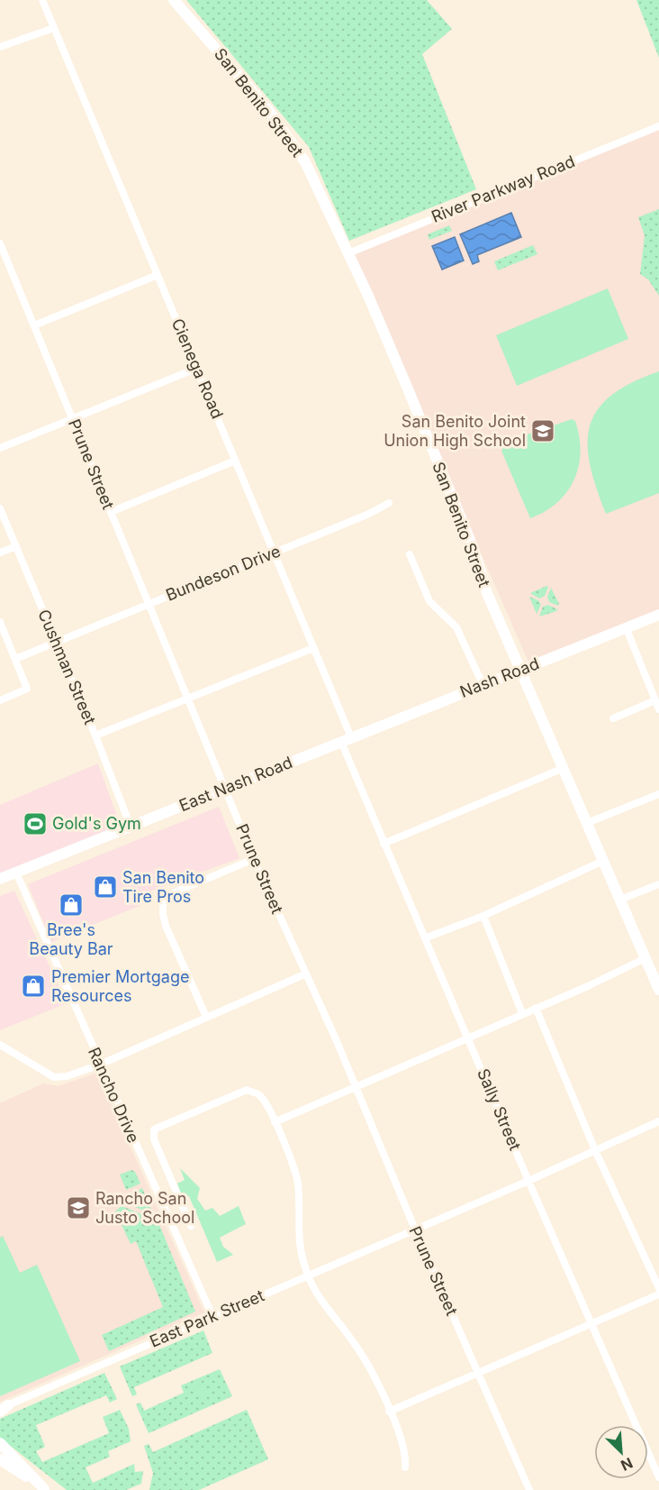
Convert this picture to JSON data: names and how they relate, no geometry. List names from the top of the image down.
{
  "streets": {
    "street": [
      "San Benito Street",
      "River Parkway Road",
      "Cienega Road",
      "Prune Street",
      "Bundeson Drive",
      "Cushman Street",
      "Nash Road",
      "East Nash Road",
      "Rancho Drive",
      "Sally Street",
      "East Park Street"
    ]
  },
  "crossings": [
    ["San Benito Street", "River Parkway Road"],
    ["San Benito Street", "Nash Road"],
    ["Cienega Road", "Bundeson Drive"],
    ["Cienega Road", "Nash Road"],
    ["Cienega Road", "East Nash Road"],
    ["Cienega Road", "Sally Street"],
    ["Prune Street", "Bundeson Drive"],
    ["Prune Street", "East Nash Road"],
    ["Prune Street", "East Park Street"],
    ["Bundeson Drive", "Cushman Street"],
    ["Cushman Street", "East Nash Road"],
    ["Nash Road", "East Nash Road"],
    ["Nash Road", "Sally Street"],
    ["East Nash Road", "Rancho Drive"],
    ["East Nash Road", "Sally Street"],
    ["Rancho Drive", "East Park Street"],
    ["Sally Street", "East Park Street"]
  ],
  "places": {
    "school or university": ["San Benito Joint Union High School", "Rancho San Justo School"],
    "sports": ["Gold's Gym"],
    "shop": ["San Benito Tire Pros", "Bree's Beauty Bar", "Premier Mortgage Resources"]
  },
  "north": "bottom right"
}
